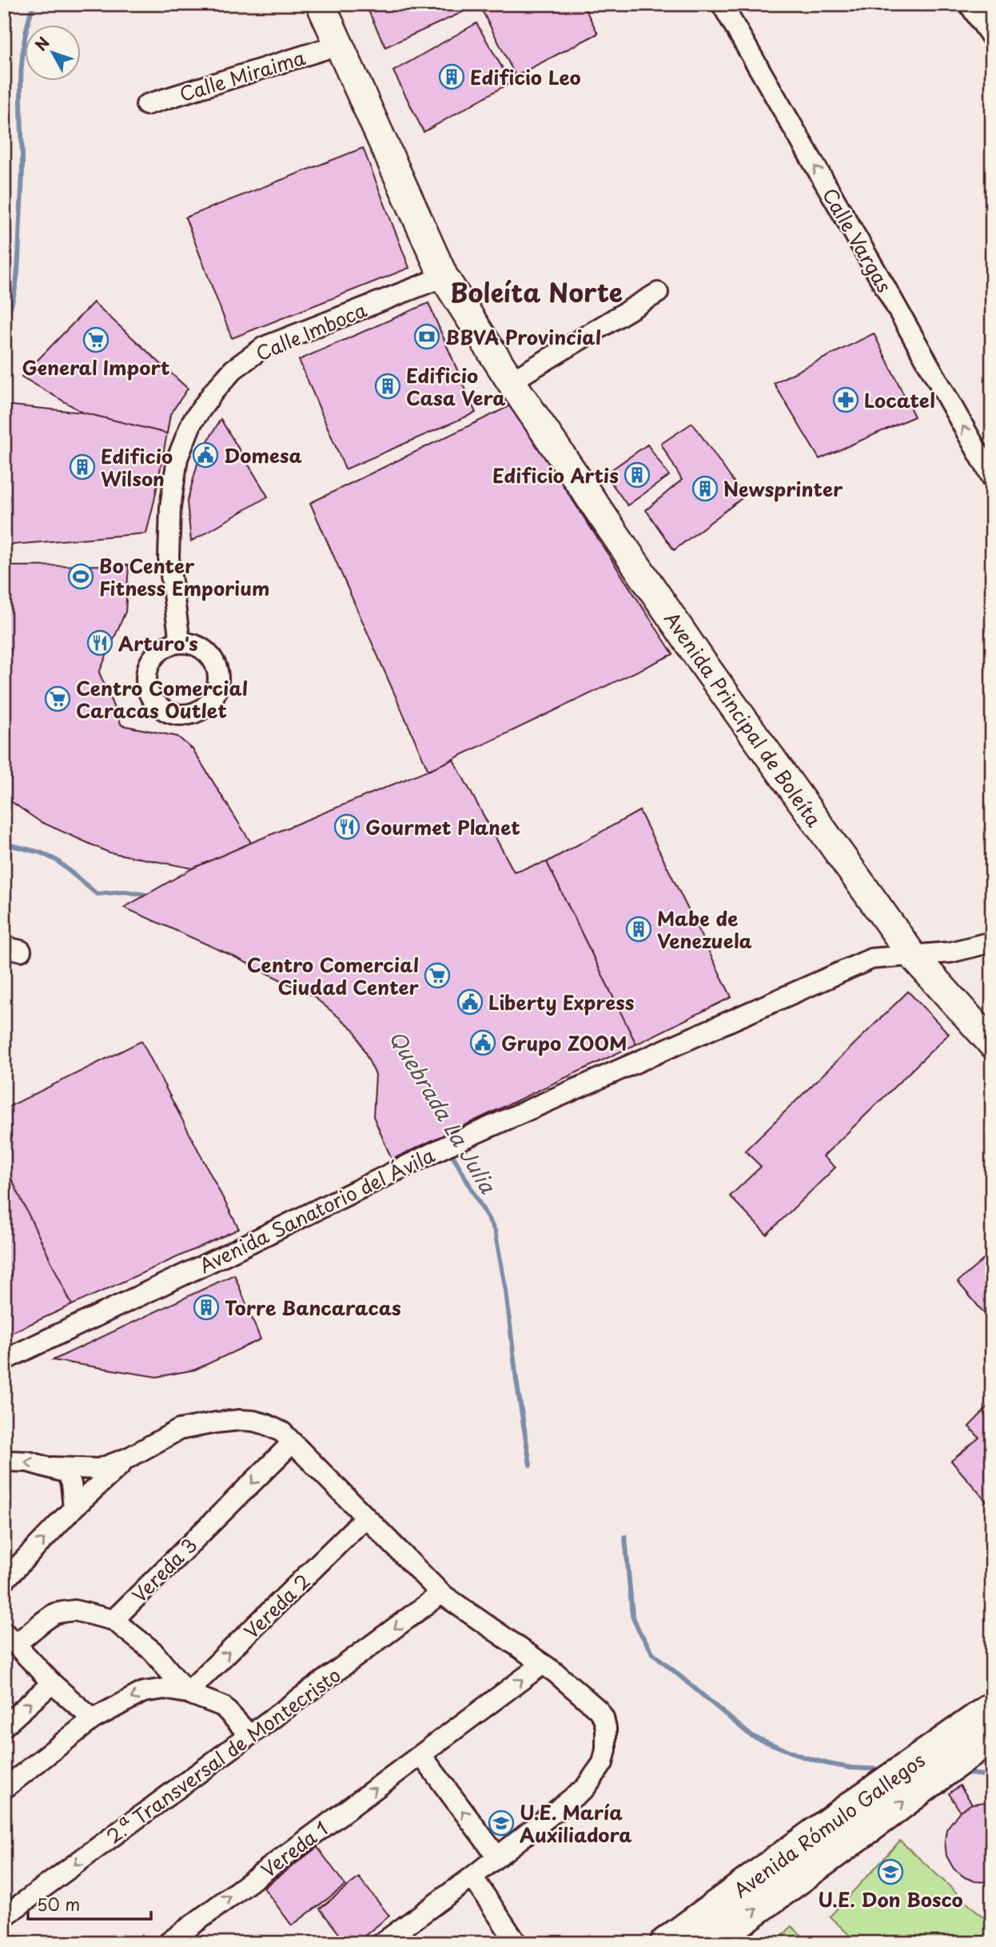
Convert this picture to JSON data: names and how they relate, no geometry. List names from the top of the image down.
{
  "streets": {
    "main road": ["Avenida Rómulo Gallegos"],
    "street": [
      "Calle Miraima",
      "Calle Vargas",
      "Calle Imboca",
      "Avenida Principal de Boleíta",
      "Avenida Sanatorio del Ávila",
      "Vereda 3",
      "Vereda 2",
      "2.ª Transversal de Montecristo",
      "Vereda 1"
    ]
  },
  "crossings": [
    ["Calle Imboca", "Avenida Principal de Boleíta"],
    ["Avenida Principal de Boleíta", "Avenida Sanatorio del Ávila"]
  ],
  "one_way": ["Calle Vargas", "Vereda 2"],
  "districts": ["Boleíta Norte"],
  "water": ["Quebrada La Julia"],
  "places": {
    "building": [
      "Edificio Leo",
      "Edificio Casa Vera",
      "Edificio Wilson",
      "Edificio Artis",
      "Newsprinter",
      "Mabe de Venezuela",
      "Torre Bancaracas"
    ],
    "bank": ["BBVA Provincial"],
    "supermarket": ["General Import", "Centro Comercial Caracas Outlet", "Centro Comercial Ciudad Center"],
    "pharmacy": ["Locatel"],
    "public building": ["Domesa", "Liberty Express", "Grupo ZOOM"],
    "sports": ["Bo Center Fitness Emporium"],
    "restaurant": ["Arturo's", "Gourmet Planet"],
    "school or university": ["U.E. María Auxiliadora", "U.E. Don Bosco"]
  },
  "scale_bar": "50 m",
  "north": "top left"
}
